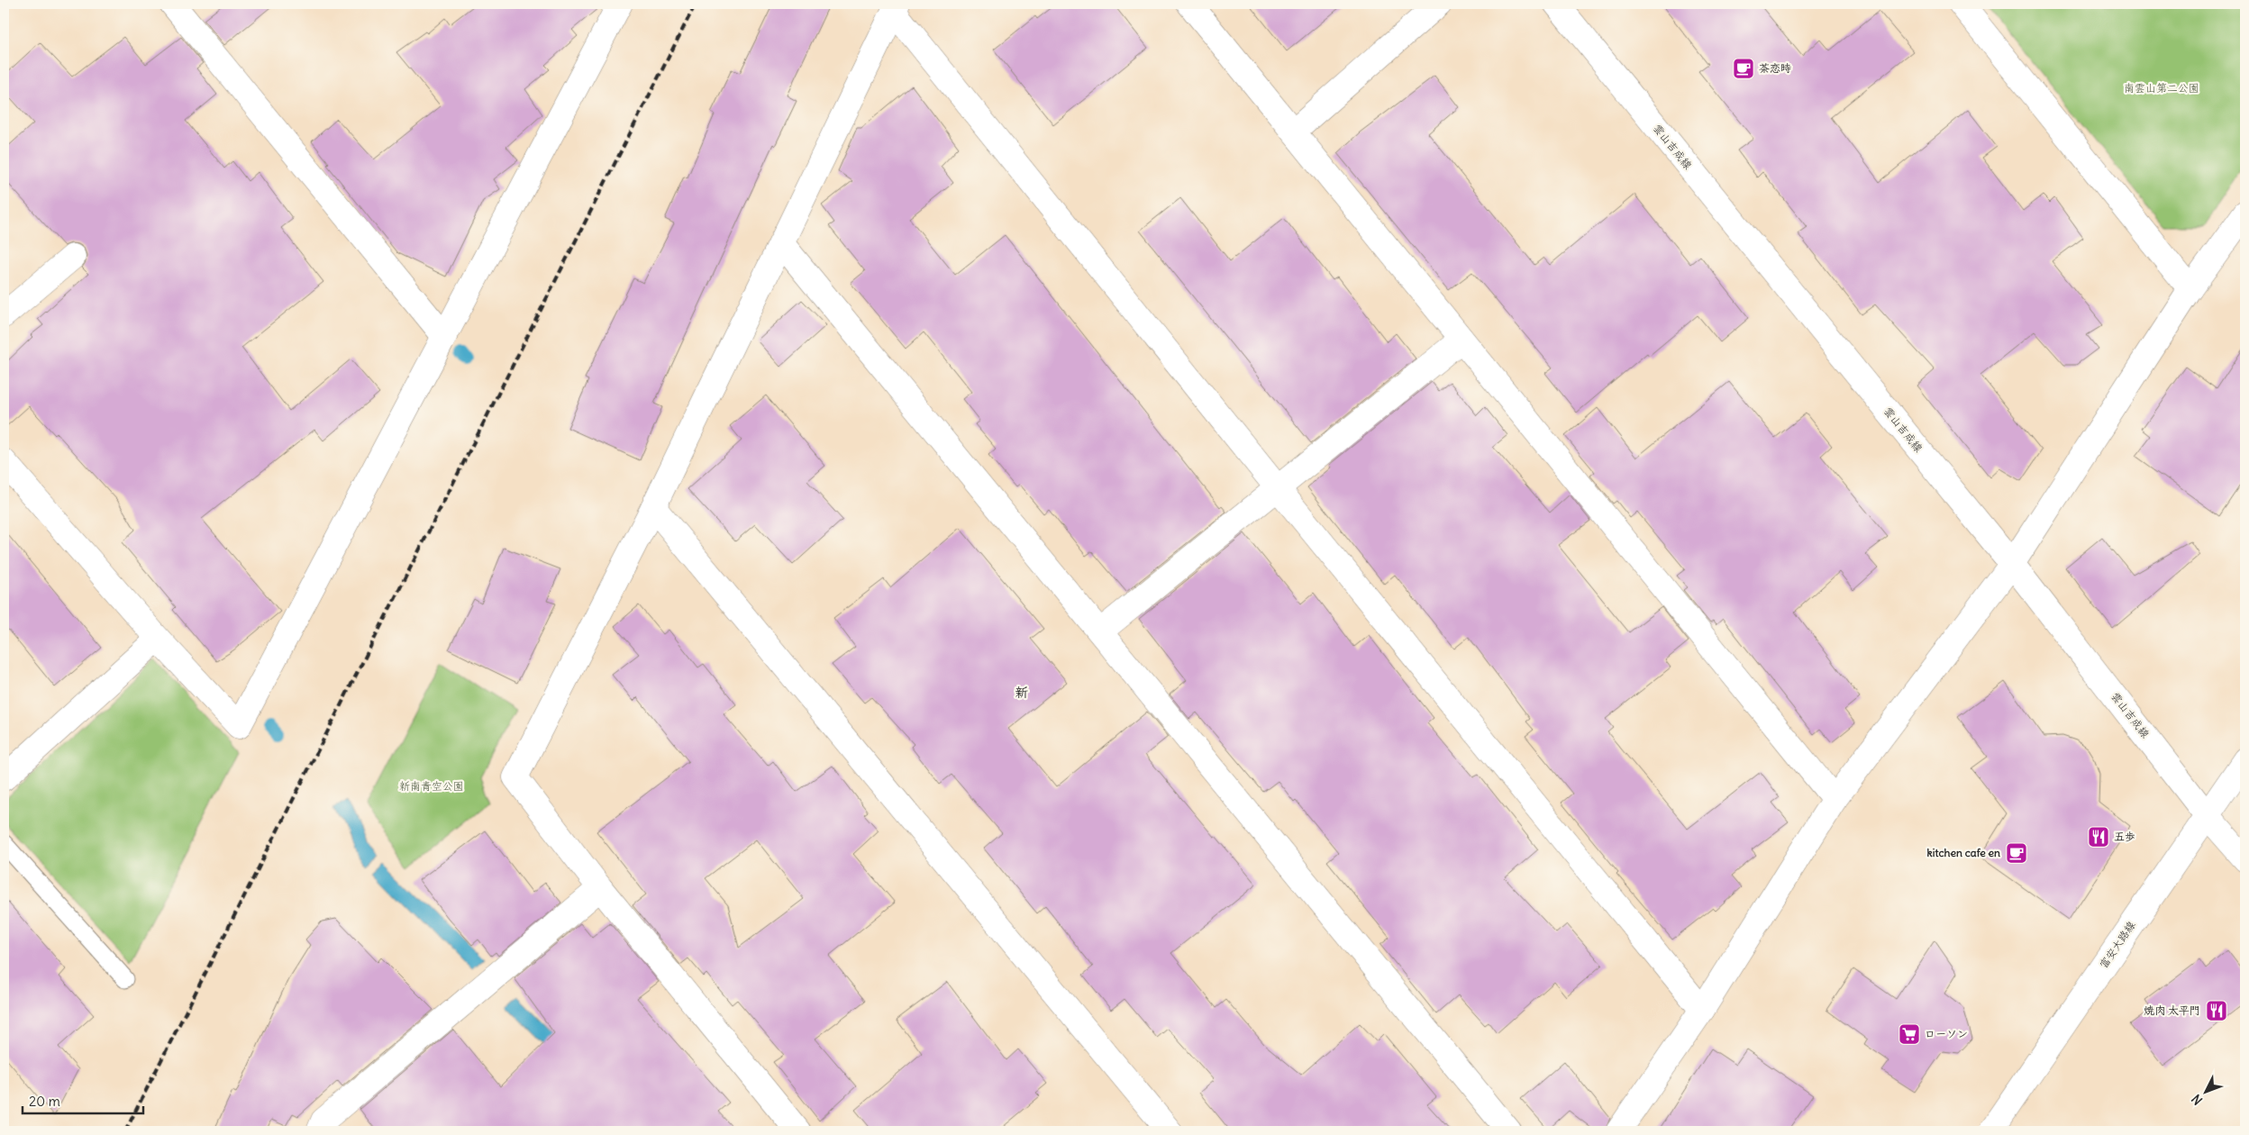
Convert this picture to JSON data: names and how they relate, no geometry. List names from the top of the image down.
{
  "streets": {
    "street": ["雲山吉成線", "富安大路線"]
  },
  "crossings": [
    ["雲山吉成線", "富安大路線"]
  ],
  "districts": ["新"],
  "parks": ["南雲山第二公園", "新南青空公園"],
  "places": {
    "cafe": ["茶恋時", "kitchen cafe en"],
    "restaurant": ["五歩", "焼肉 太平門"],
    "supermarket": ["ローソン"]
  },
  "scale_bar": "20 m",
  "north": "bottom left"
}
